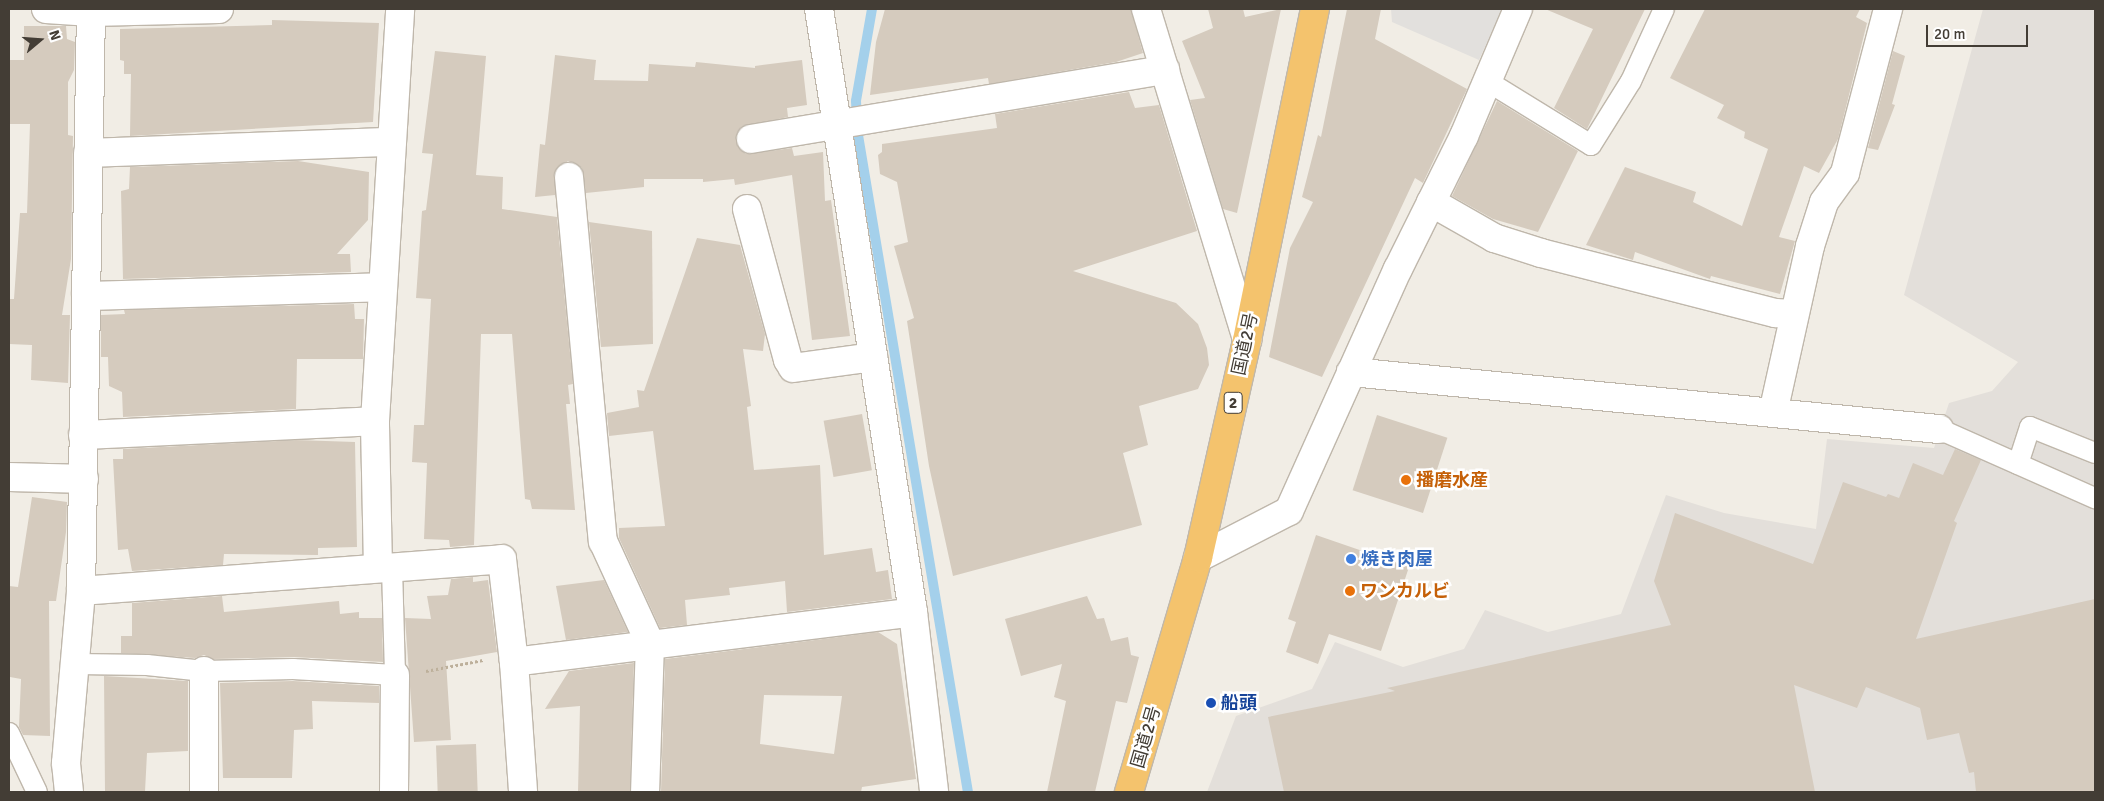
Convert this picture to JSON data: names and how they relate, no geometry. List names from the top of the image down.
{
  "streets": {
    "highway": ["国道2号", "2"]
  },
  "places": [
    "播磨水産",
    "焼き肉屋",
    "ワンカルビ",
    "船頭"
  ],
  "scale_bar": "20 m",
  "north": "right"
}
